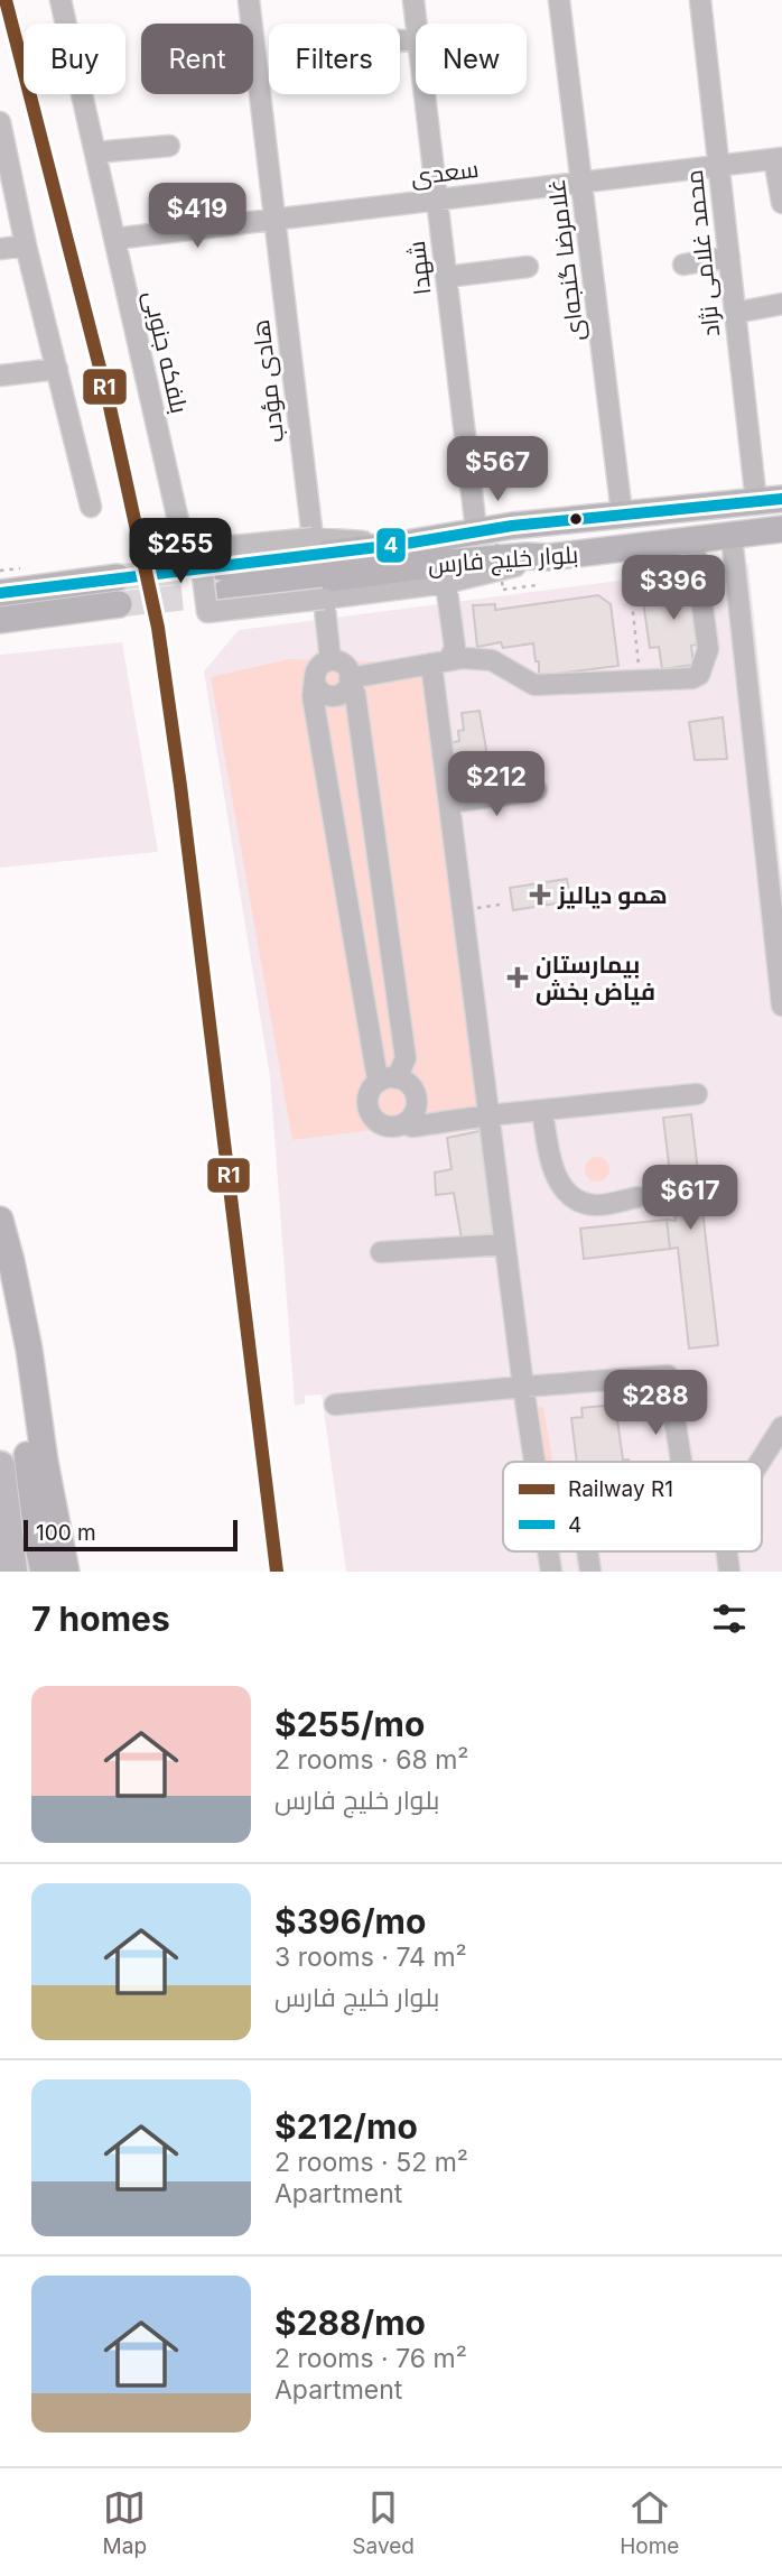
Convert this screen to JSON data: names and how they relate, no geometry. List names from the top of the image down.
{
  "streets": {
    "main road": ["بلوار خلیج فارس"],
    "street": [
      "سعدی",
      "محمد غلامی نژاد",
      "غلامرضا گنجه‌ای",
      "شهدا",
      "بلفکه جنوبی",
      "هادی مؤدب"
    ]
  },
  "crossings": [
    ["سعدی", "محمد غلامی نژاد"],
    ["سعدی", "غلامرضا گنجه‌ای"],
    ["سعدی", "شهدا"],
    ["سعدی", "بلفکه جنوبی"],
    ["سعدی", "هادی مؤدب"],
    ["محمد غلامی نژاد", "بلوار خلیج فارس"],
    ["غلامرضا گنجه‌ای", "بلوار خلیج فارس"],
    ["شهدا", "بلوار خلیج فارس"]
  ],
  "places": {
    "health": ["همو دیالیز", "بیمارستان فیاض بخش"]
  },
  "lines": ["rail line R1", "transit line 4"],
  "legend": ["Railway R1", "4"],
  "scale_bar": "100 m",
  "page": {
    "chip": [
      "Buy",
      "Rent",
      "Filters",
      "New"
    ],
    "price": [
      "$419",
      "$567",
      "$255",
      "$396",
      "$212",
      "$617",
      "$288"
    ],
    "scale": "100 m",
    "heading": "7 homes",
    "list": [
      {
        "name": "$255/mo",
        "note": "2 rooms · 68 m² · بلوار خلیج فارس"
      },
      {
        "name": "$396/mo",
        "note": "3 rooms · 74 m² · بلوار خلیج فارس"
      },
      {
        "name": "$212/mo",
        "note": "2 rooms · 52 m² · Apartment"
      },
      {
        "name": "$288/mo",
        "note": "2 rooms · 76 m² · Apartment"
      }
    ],
    "tabs": ["Map", "Saved", "Home"]
  }
}
